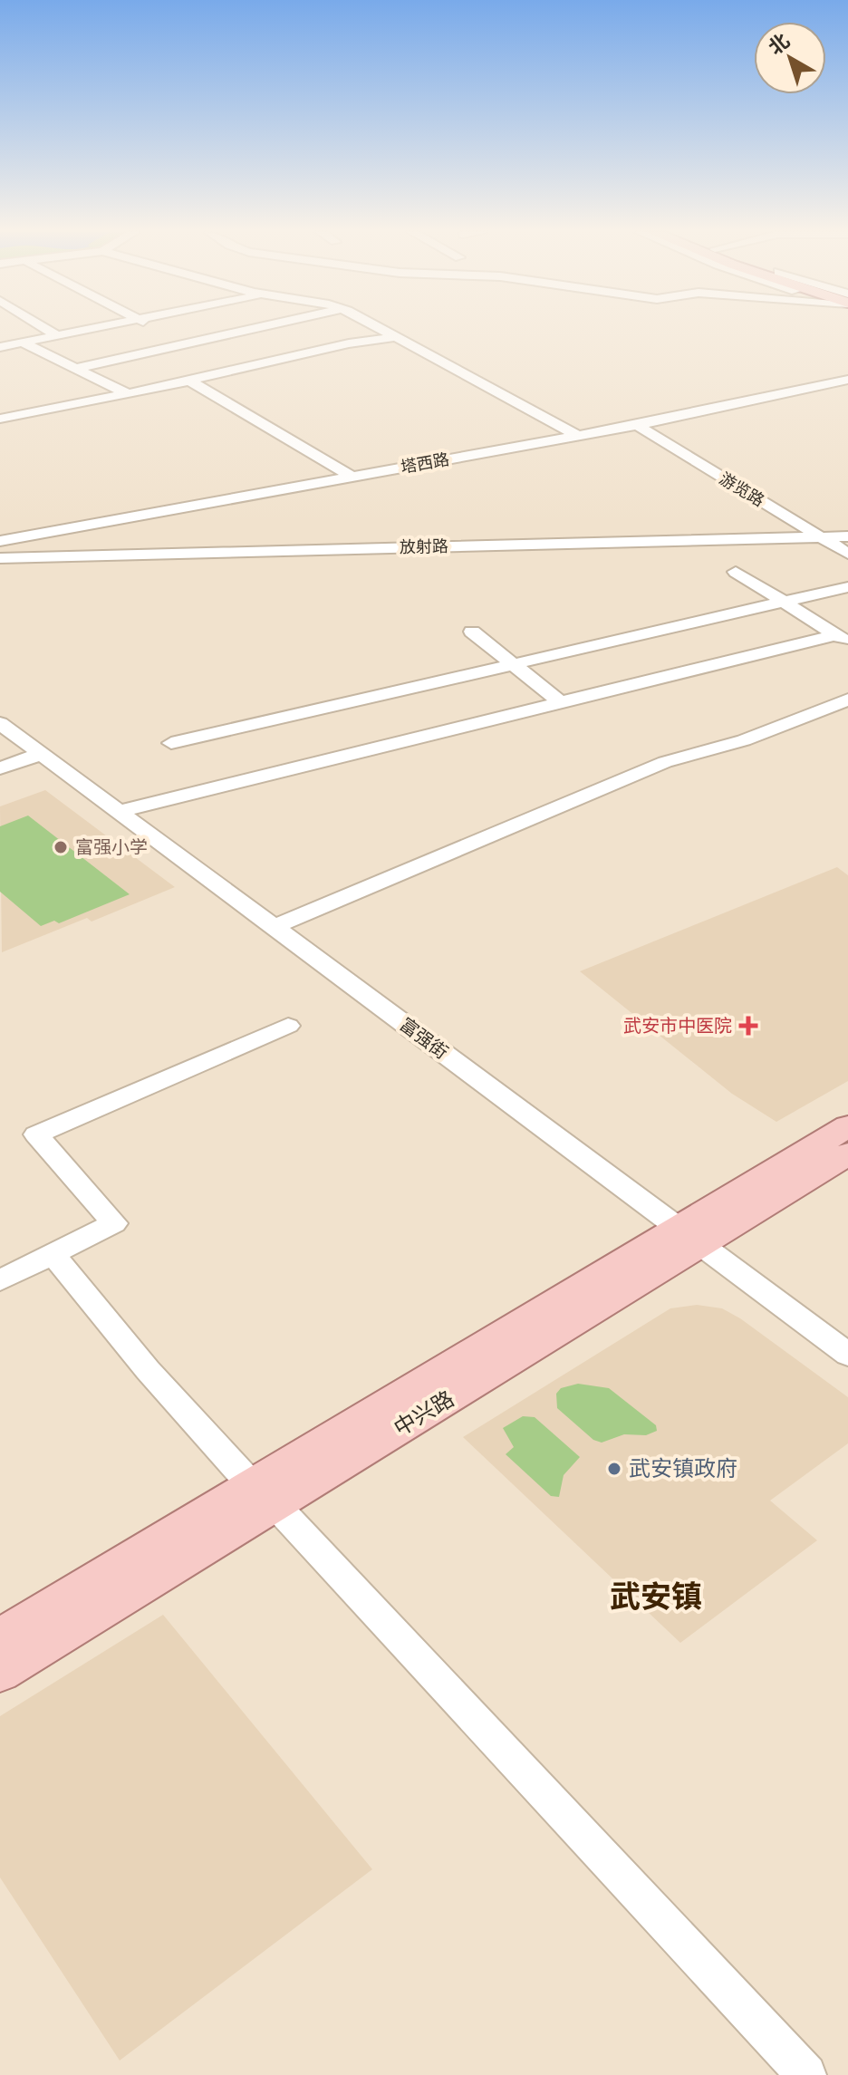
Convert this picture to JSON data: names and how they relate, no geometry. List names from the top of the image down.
{
  "streets": {
    "main road": ["中兴路"],
    "street": [
      "塔西路",
      "游览路",
      "放射路",
      "富强街"
    ]
  },
  "crossings": [
    ["塔西路", "游览路"],
    ["游览路", "放射路"],
    ["富强街", "中兴路"]
  ],
  "districts": ["武安镇"],
  "places": {
    "other": ["富强小学", "武安镇政府"],
    "health": ["武安市中医院"]
  },
  "north": "top left"
}
